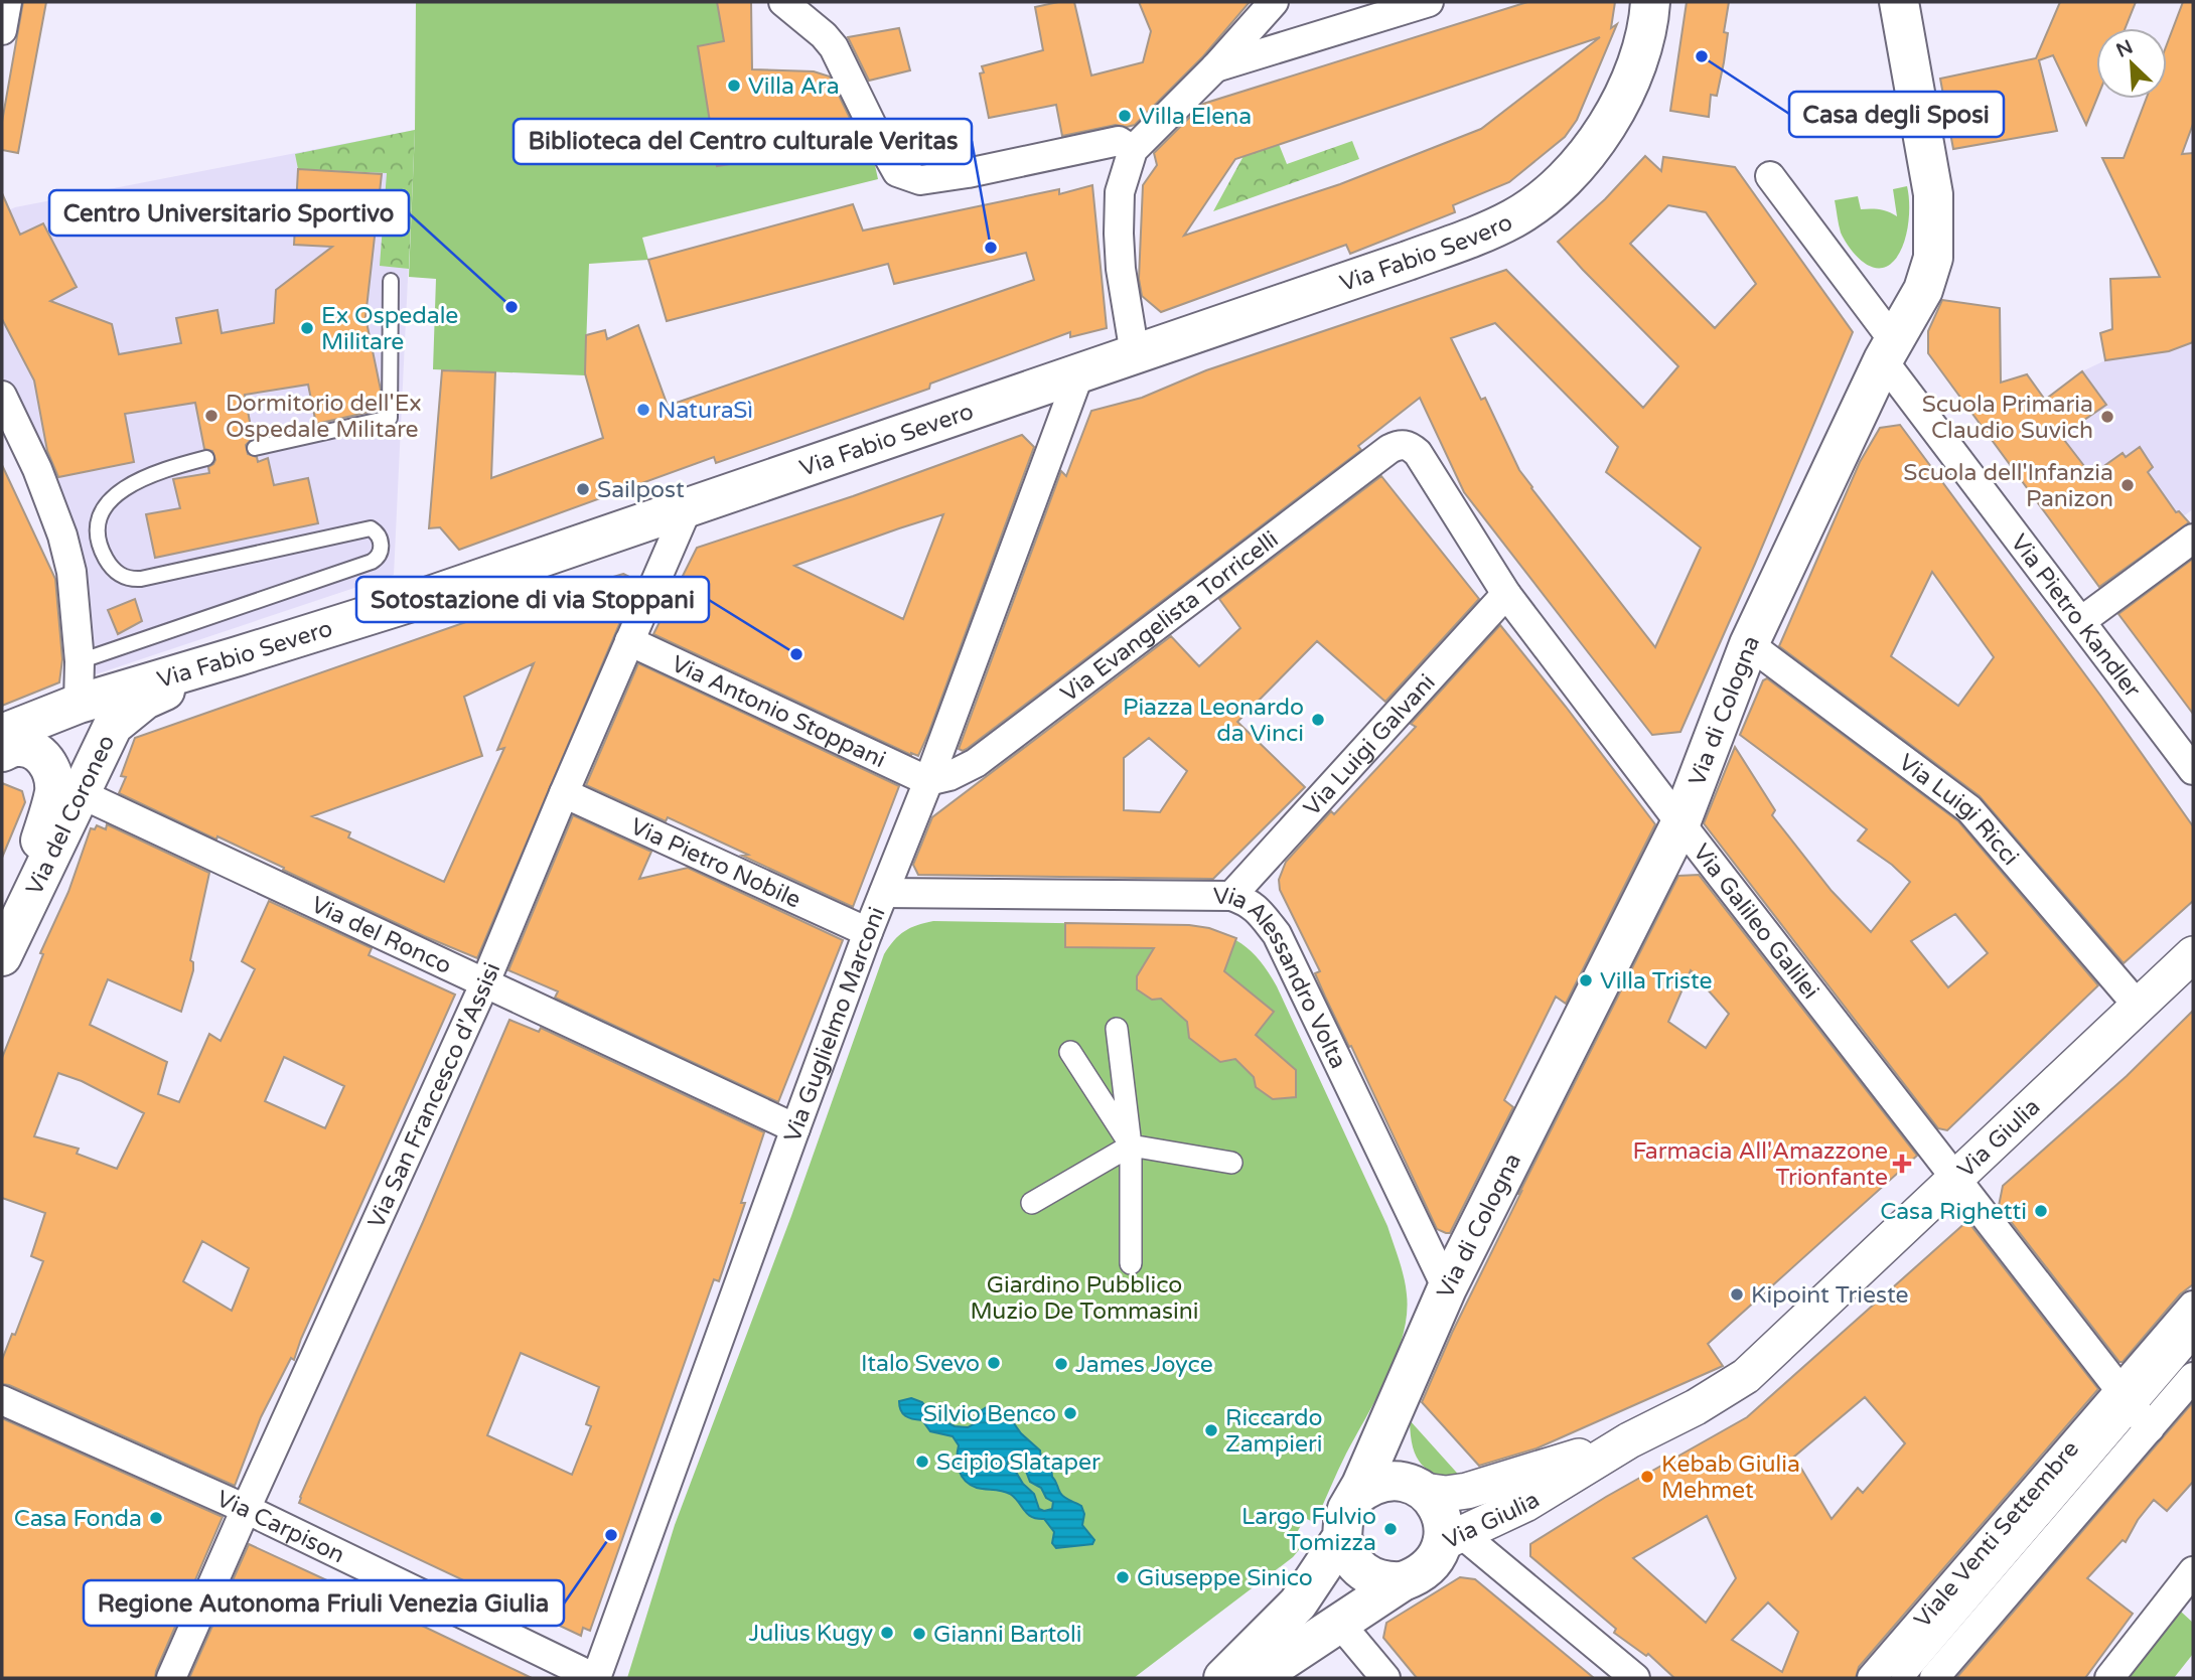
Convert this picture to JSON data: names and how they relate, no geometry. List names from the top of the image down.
{
  "streets": {
    "main road": [
      "Via Fabio Severo",
      "Via di Cologna",
      "Via del Coroneo",
      "Via Giulia"
    ],
    "street": [
      "Via Evangelista Torricelli",
      "Via Pietro Kandler",
      "Via Antonio Stoppani",
      "Via Luigi Galvani",
      "Via Luigi Ricci",
      "Via Pietro Nobile",
      "Via Galileo Galilei",
      "Via del Ronco",
      "Via Alessandro Volta",
      "Via Guglielmo Marconi",
      "Via San Francesco d'Assisi",
      "Via Carpison",
      "Viale Venti Settembre"
    ]
  },
  "crossings": [
    ["Via Fabio Severo", "Via del Coroneo"],
    ["Via Fabio Severo", "Via Guglielmo Marconi"],
    ["Via Fabio Severo", "Via San Francesco d'Assisi"],
    ["Via Evangelista Torricelli", "Via Antonio Stoppani"],
    ["Via Evangelista Torricelli", "Via Galileo Galilei"],
    ["Via Evangelista Torricelli", "Via Guglielmo Marconi"],
    ["Via Pietro Kandler", "Via di Cologna"],
    ["Via di Cologna", "Via Luigi Ricci"],
    ["Via di Cologna", "Via Galileo Galilei"],
    ["Via di Cologna", "Via Alessandro Volta"],
    ["Via di Cologna", "Via Giulia"],
    ["Via Antonio Stoppani", "Via Guglielmo Marconi"],
    ["Via Antonio Stoppani", "Via San Francesco d'Assisi"],
    ["Via Luigi Galvani", "Via Galileo Galilei"],
    ["Via Luigi Galvani", "Via Alessandro Volta"],
    ["Via Luigi Ricci", "Via Giulia"],
    ["Via del Coroneo", "Via del Ronco"],
    ["Via Pietro Nobile", "Via Guglielmo Marconi"],
    ["Via Pietro Nobile", "Via San Francesco d'Assisi"],
    ["Via Galileo Galilei", "Via Giulia"],
    ["Via Galileo Galilei", "Viale Venti Settembre"],
    ["Via del Ronco", "Via Guglielmo Marconi"],
    ["Via del Ronco", "Via San Francesco d'Assisi"],
    ["Via Alessandro Volta", "Via Guglielmo Marconi"],
    ["Via Guglielmo Marconi", "Via Carpison"],
    ["Via San Francesco d'Assisi", "Via Carpison"]
  ],
  "parks": ["Giardino Pubblico Muzio De Tommasini"],
  "places": {
    "other": [
      "Casa degli Sposi",
      "Villa Ara",
      "Villa Elena",
      "Biblioteca del Centro culturale Veritas",
      "Centro Universitario Sportivo",
      "Ex Ospedale Militare",
      "NaturaSì",
      "Dormitorio dell'Ex Ospedale Militare",
      "Scuola Primaria Claudio Suvich",
      "Scuola dell'Infanzia Panizon",
      "Sailpost",
      "Sotostazione di via Stoppani",
      "Piazza Leonardo da Vinci",
      "Villa Triste",
      "Casa Righetti",
      "Kipoint Trieste",
      "Italo Svevo",
      "James Joyce",
      "Silvio Benco",
      "Riccardo Zampieri",
      "Scipio Slataper",
      "Kebab Giulia Mehmet",
      "Casa Fonda",
      "Largo Fulvio Tomizza",
      "Regione Autonoma Friuli Venezia Giulia",
      "Giuseppe Sinico",
      "Julius Kugy",
      "Gianni Bartoli"
    ],
    "health": ["Farmacia All'Amazzone Trionfante"]
  },
  "north": "top left"
}
